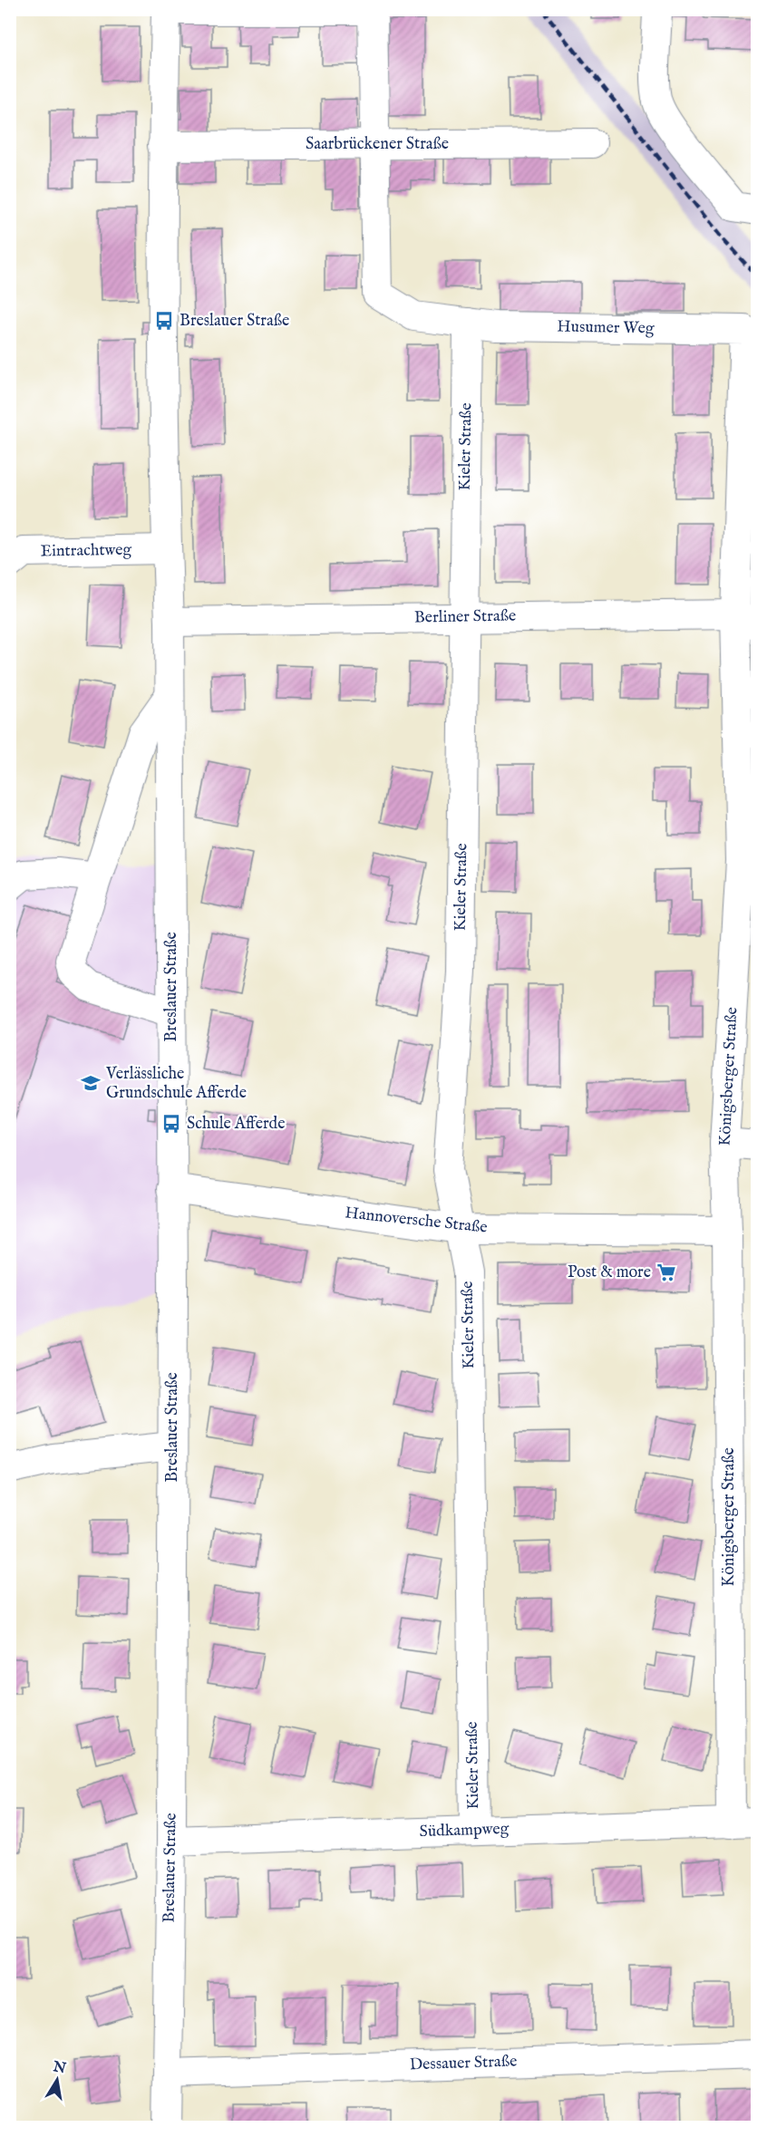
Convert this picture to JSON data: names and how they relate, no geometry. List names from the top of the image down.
{
  "streets": {
    "street": [
      "Saarbrückener Straße",
      "Husumer Weg",
      "Kieler Straße",
      "Eintrachtweg",
      "Berliner Straße",
      "Breslauer Straße",
      "Königsberger Straße",
      "Hannoversche Straße",
      "Südkampweg",
      "Dessauer Straße"
    ]
  },
  "crossings": [
    ["Saarbrückener Straße", "Breslauer Straße"],
    ["Husumer Weg", "Kieler Straße"],
    ["Husumer Weg", "Königsberger Straße"],
    ["Kieler Straße", "Berliner Straße"],
    ["Kieler Straße", "Hannoversche Straße"],
    ["Kieler Straße", "Südkampweg"],
    ["Eintrachtweg", "Breslauer Straße"],
    ["Berliner Straße", "Breslauer Straße"],
    ["Berliner Straße", "Königsberger Straße"],
    ["Breslauer Straße", "Hannoversche Straße"],
    ["Breslauer Straße", "Südkampweg"],
    ["Breslauer Straße", "Dessauer Straße"],
    ["Königsberger Straße", "Hannoversche Straße"],
    ["Königsberger Straße", "Südkampweg"]
  ],
  "places": {
    "bus stop": ["Breslauer Straße", "Schule Afferde"],
    "school or university": ["Verlässliche Grundschule Afferde"],
    "supermarket": ["Post & more"]
  },
  "north": "top"
}
